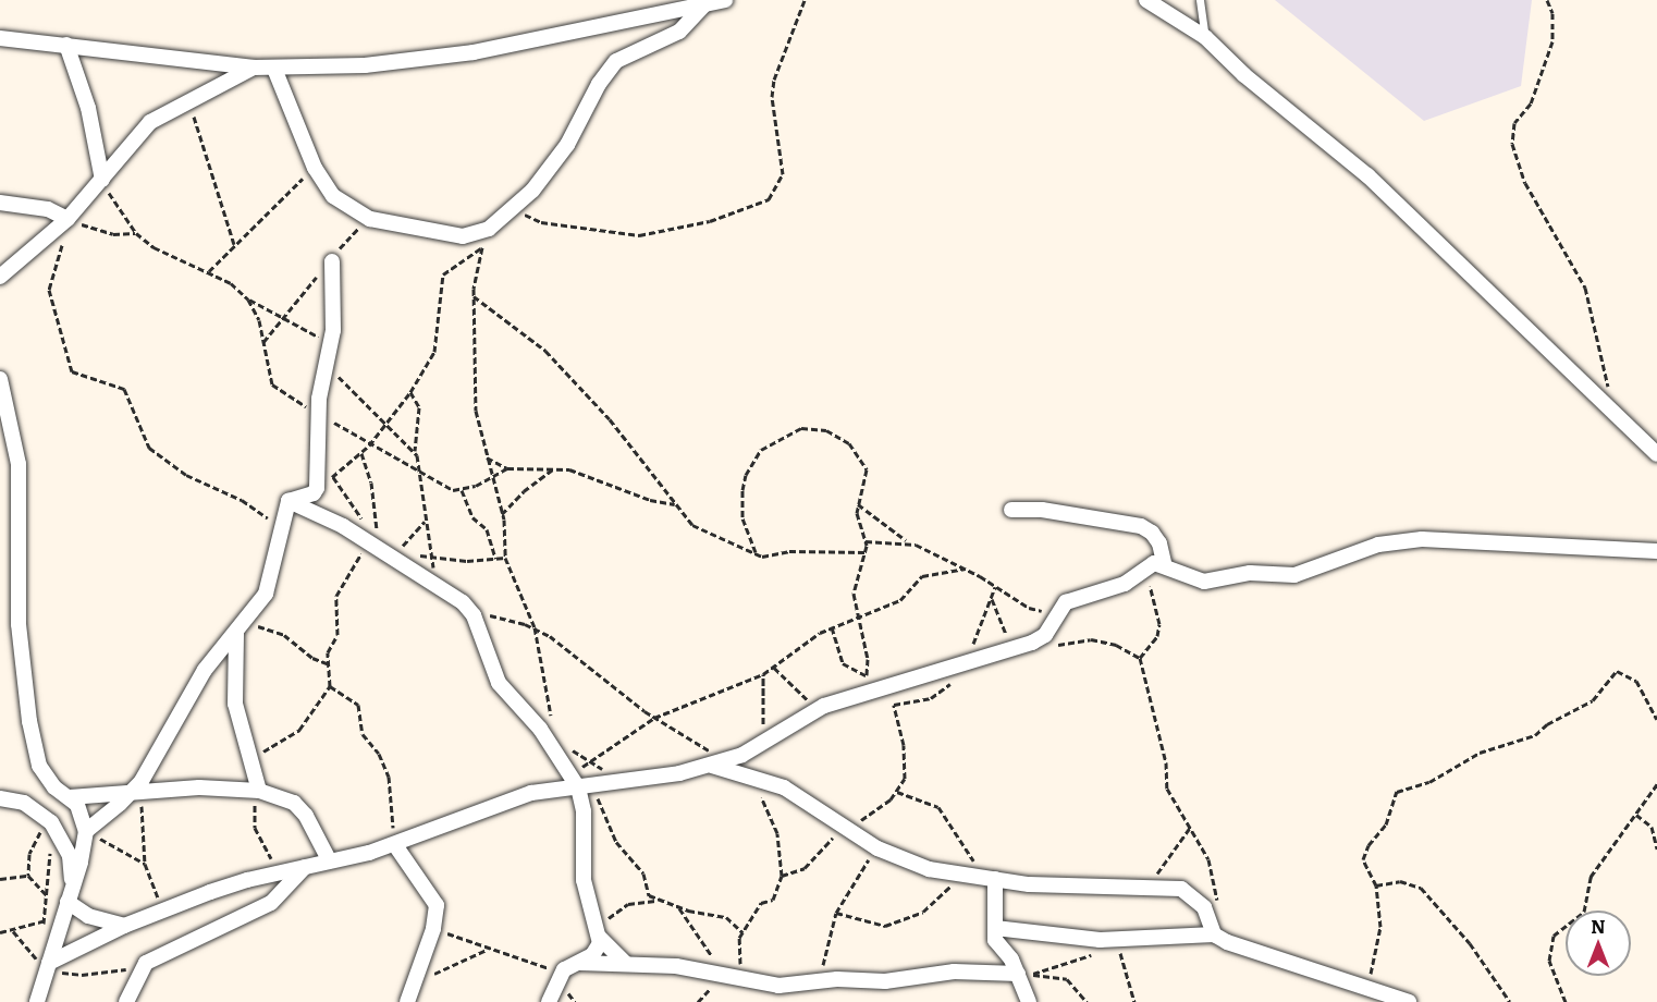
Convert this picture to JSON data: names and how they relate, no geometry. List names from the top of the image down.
{
  "north": "top"
}
